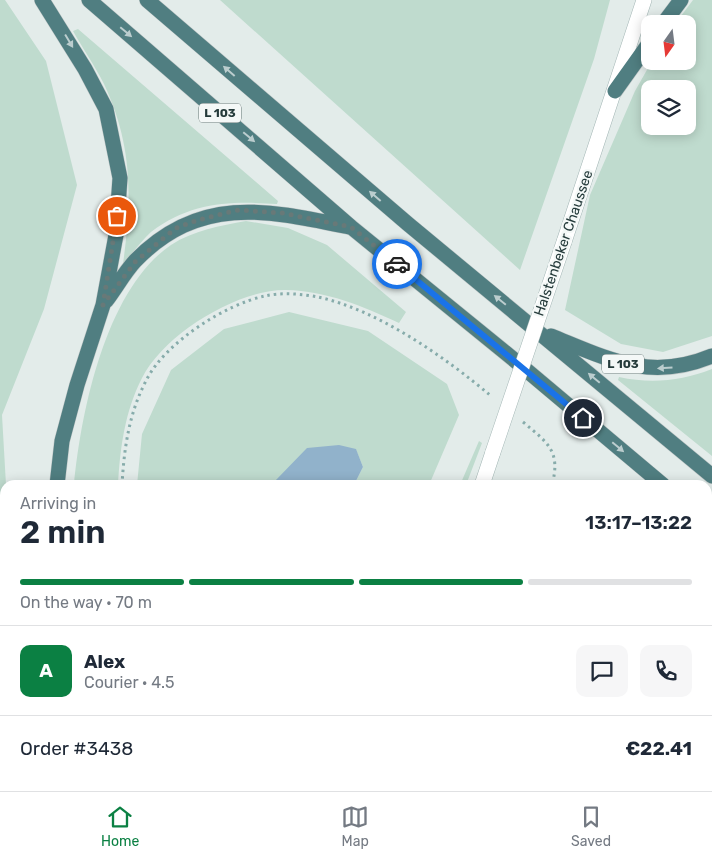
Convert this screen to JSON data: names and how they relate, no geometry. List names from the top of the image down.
{
  "streets": {
    "highway": ["L 103"],
    "main road": ["Halstenbeker Chaussee"]
  },
  "north": "bottom",
  "page": {
    "heading": ["2 min", "Arriving in", "13:17–13:22"],
    "panel": [
      "Alex",
      "Courier · 4.5",
      "Order #3438",
      "€22.41"
    ],
    "bar": "On the way · 70 m",
    "round": "A",
    "tabs": ["Home", "Map", "Saved"]
  }
}
